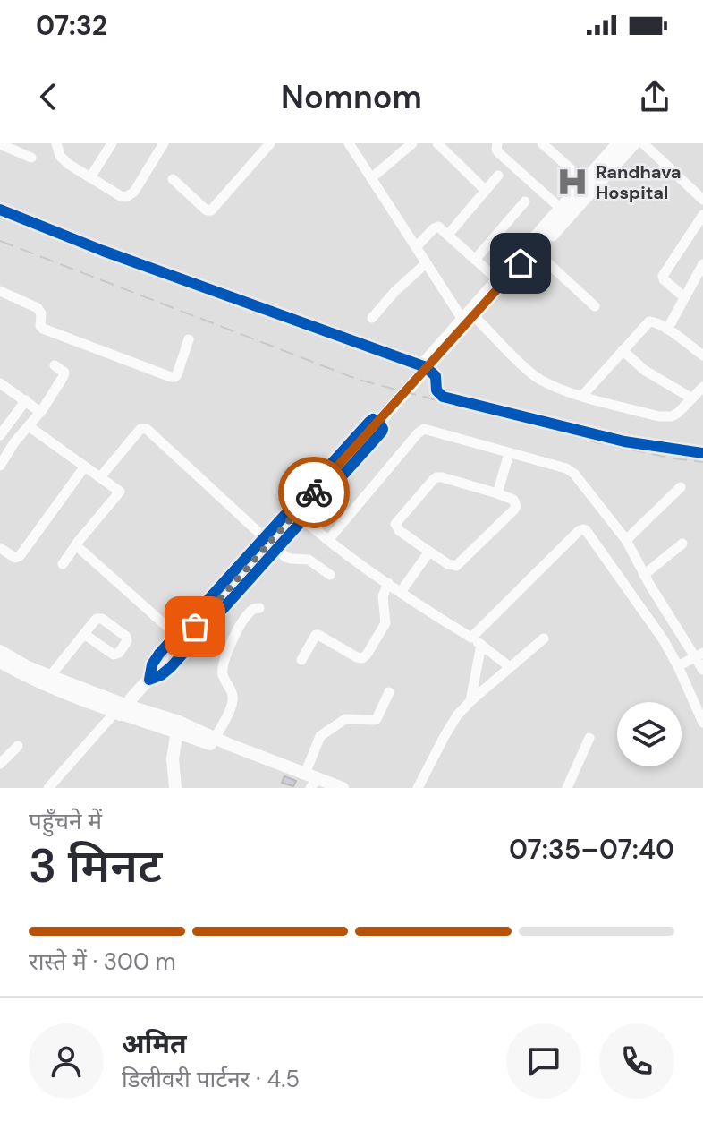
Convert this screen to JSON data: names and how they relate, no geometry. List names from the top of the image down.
{
  "places": {
    "hospital": ["Randhava Hospital"]
  },
  "page": {
    "status": "07:32",
    "header": "Nomnom",
    "heading": ["3 मिनट", "पहुँचने में", "07:35–07:40"],
    "panel": ["अमित", "डिलीवरी पार्टनर · 4.5"],
    "bar": "रास्ते में · 300 m"
  }
}
